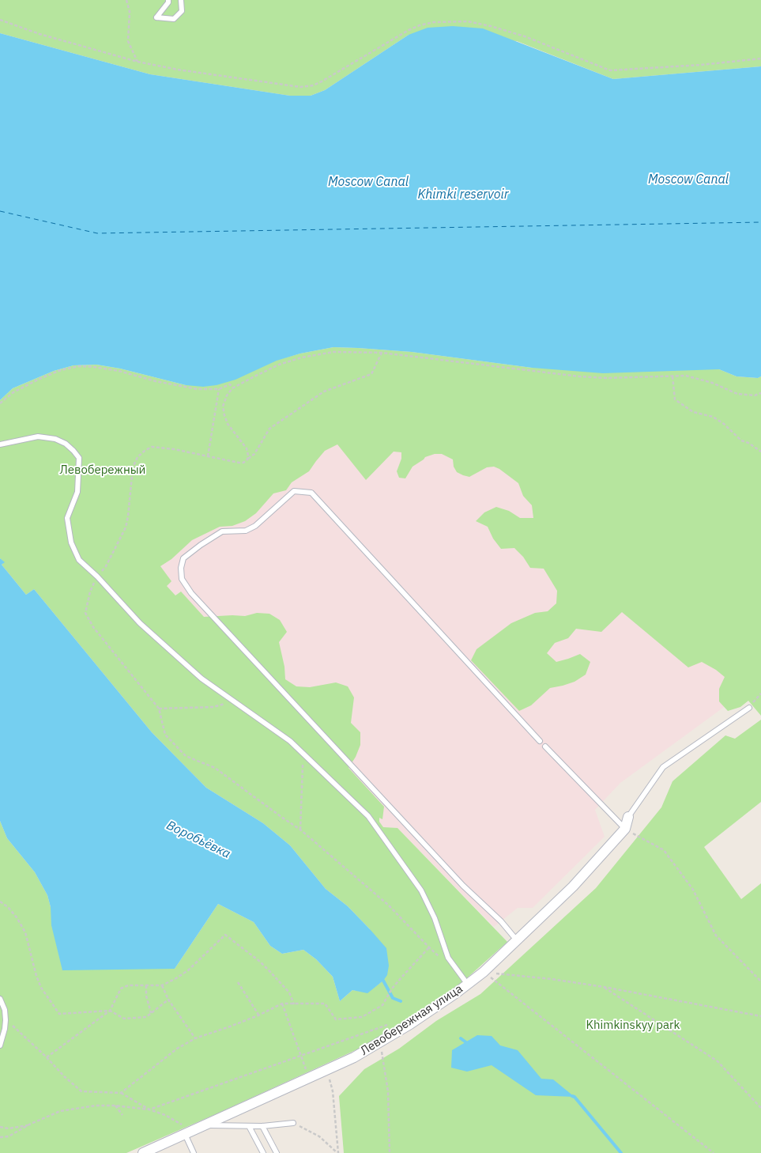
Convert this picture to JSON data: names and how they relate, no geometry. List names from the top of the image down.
{
  "streets": {
    "street": ["Левобережная улица"]
  },
  "water": ["Moscow Canal", "Khimki reservoir", "Воробьёвка"],
  "parks": ["Левобережный", "Khimkinskyy park"]
}
